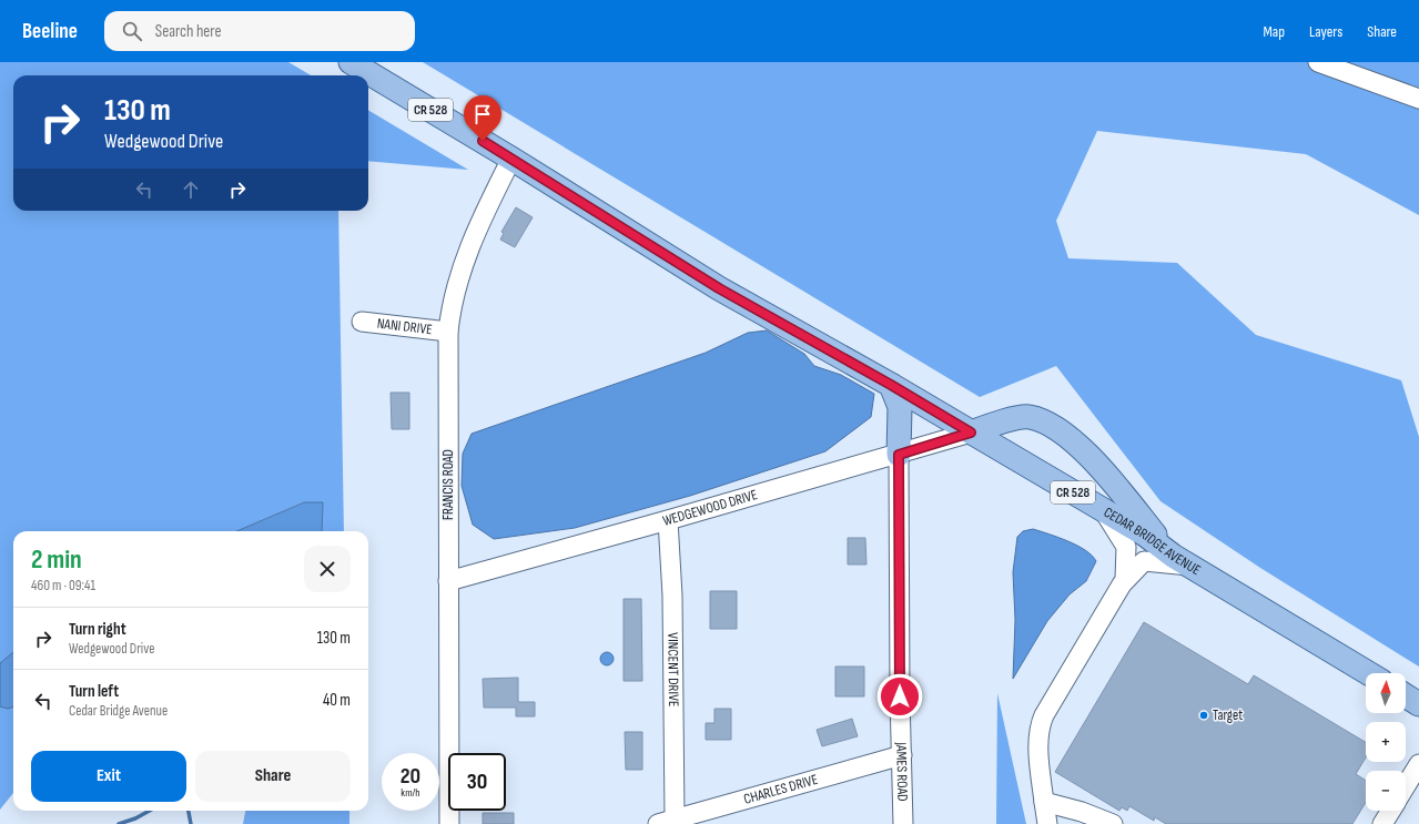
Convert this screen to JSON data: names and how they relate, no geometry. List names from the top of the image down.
{
  "streets": {
    "main road": ["CR 528", "CEDAR BRIDGE AVENUE"],
    "street": [
      "NANI DRIVE",
      "FRANCIS ROAD",
      "WEDGEWOOD DRIVE",
      "VINCENT DRIVE",
      "JAMES ROAD",
      "CHARLES DRIVE"
    ]
  },
  "crossings": [
    ["NANI DRIVE", "FRANCIS ROAD"],
    ["FRANCIS ROAD", "WEDGEWOOD DRIVE"],
    ["FRANCIS ROAD", "CEDAR BRIDGE AVENUE"],
    ["WEDGEWOOD DRIVE", "CEDAR BRIDGE AVENUE"],
    ["WEDGEWOOD DRIVE", "VINCENT DRIVE"],
    ["WEDGEWOOD DRIVE", "JAMES ROAD"],
    ["VINCENT DRIVE", "CHARLES DRIVE"],
    ["JAMES ROAD", "CHARLES DRIVE"]
  ],
  "places": ["Target"],
  "north": "top",
  "page": {
    "header": "Beeline",
    "search": "Search here",
    "nav": ["Map", "Layers", "Share"],
    "turn": ["130 m", "Wedgewood Drive"],
    "heading": ["2 min", "460 m · 09:41"],
    "list": [
      {
        "name": "Turn right",
        "note": "Wedgewood Drive",
        "value": "130 m"
      },
      {
        "name": "Turn left",
        "note": "Cedar Bridge Avenue",
        "value": "40 m"
      }
    ],
    "map_buttons": ["+", "−"],
    "buttons": ["Exit", "Share"],
    "speed": "20 km/h",
    "limit": "30"
  }
}
